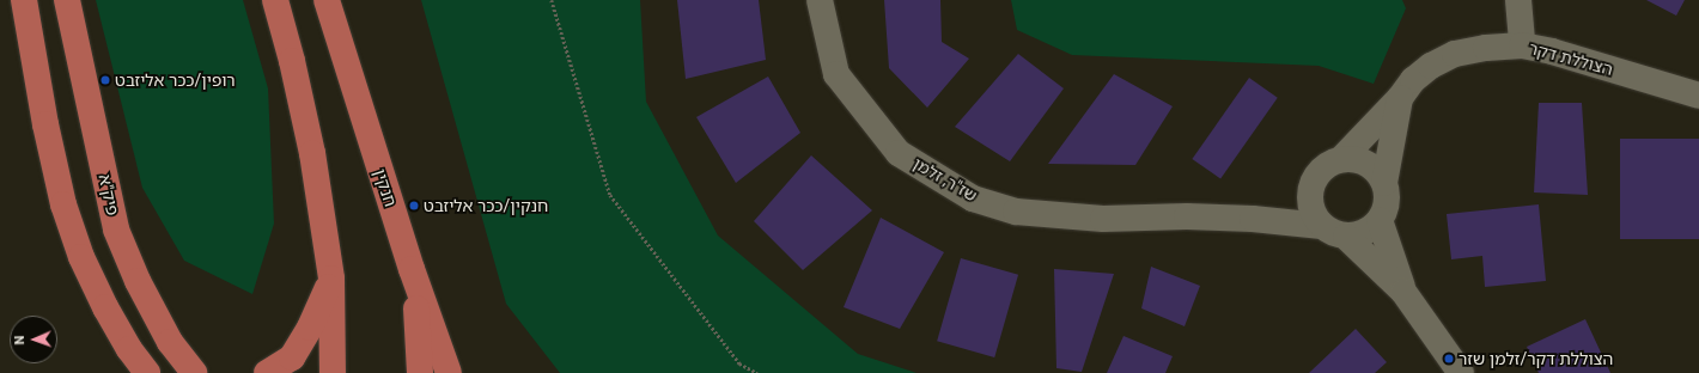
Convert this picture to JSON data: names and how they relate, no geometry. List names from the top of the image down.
{
  "streets": {
    "main road": ["חנקין", "פיק\"א"],
    "street": ["הצוללת דקר", "שז\"ר, זלמן"]
  },
  "crossings": [
    ["הצוללת דקר", "שז\"ר, זלמן"]
  ],
  "places": ["רופין/ככר אליזבט", "חנקין/ככר אליזבט", "הצוללת דקר/זלמן שזר"],
  "north": "left"
}
